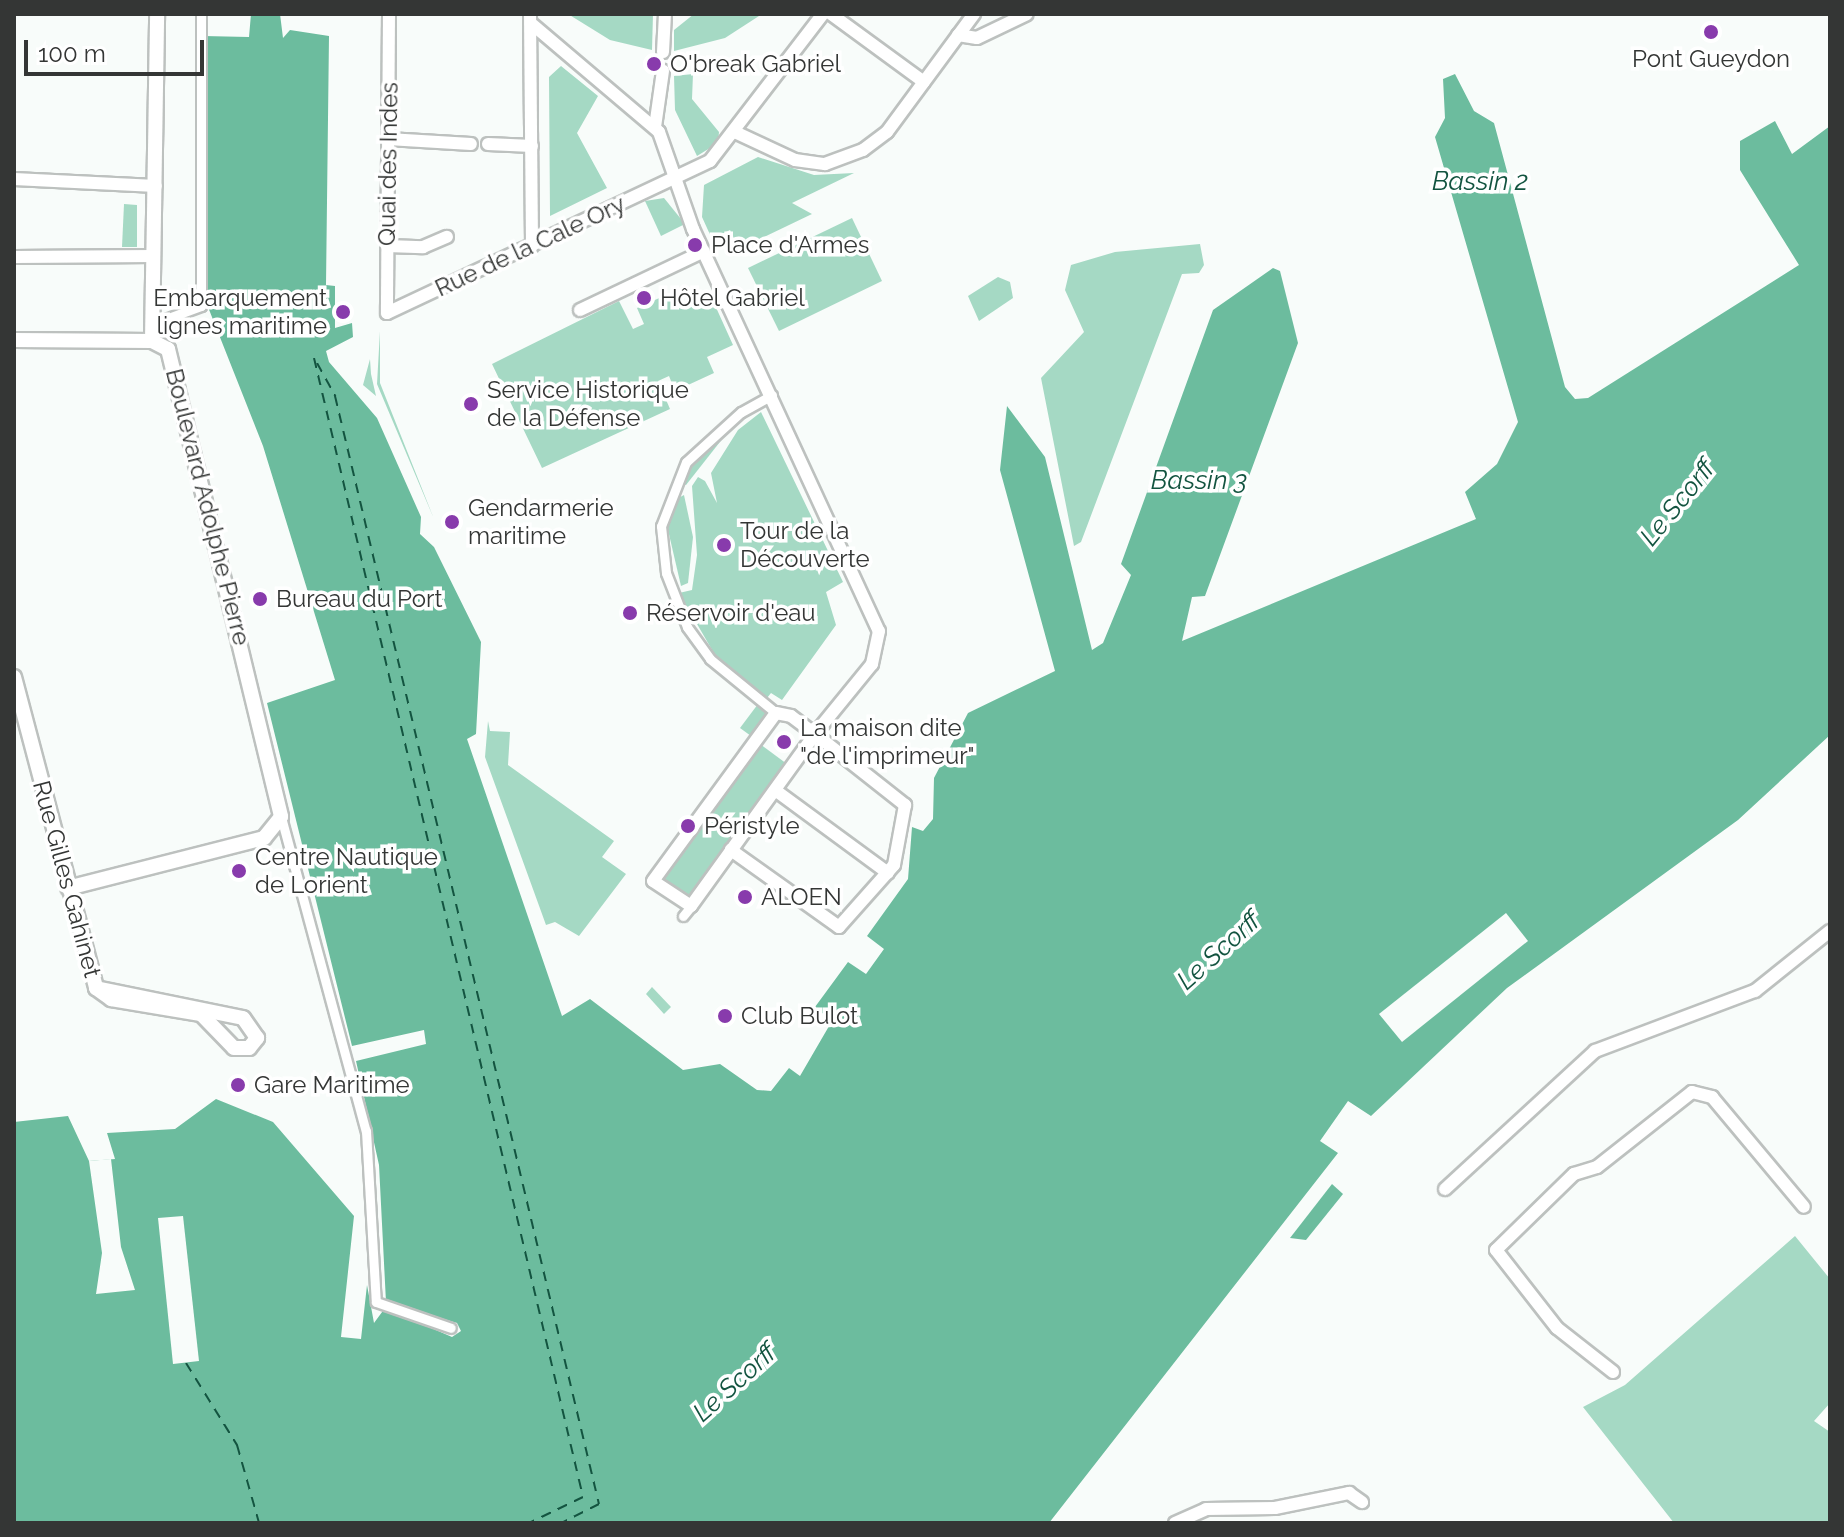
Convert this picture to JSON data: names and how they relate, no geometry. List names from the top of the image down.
{
  "streets": {
    "street": [
      "Quai des Indes",
      "Rue de la Cale Ory",
      "Boulevard Adolphe Pierre",
      "Rue Gilles Gahinet"
    ]
  },
  "crossings": [
    ["Quai des Indes", "Rue de la Cale Ory"]
  ],
  "water": ["Bassin 2", "Bassin 3", "Le Scorff"],
  "places": [
    "Pont Gueydon",
    "O'break Gabriel",
    "Place d'Armes",
    "Hôtel Gabriel",
    "Embarquement lignes maritime",
    "Service Historique de la Défense",
    "Gendarmerie maritime",
    "Tour de la Découverte",
    "Bureau du Port",
    "Réservoir d'eau",
    "La maison dite \"de l'imprimeur\"",
    "Péristyle",
    "Centre Nautique de Lorient",
    "ALOEN",
    "Club Bulot",
    "Gare Maritime"
  ],
  "scale_bar": "100 m"
}
